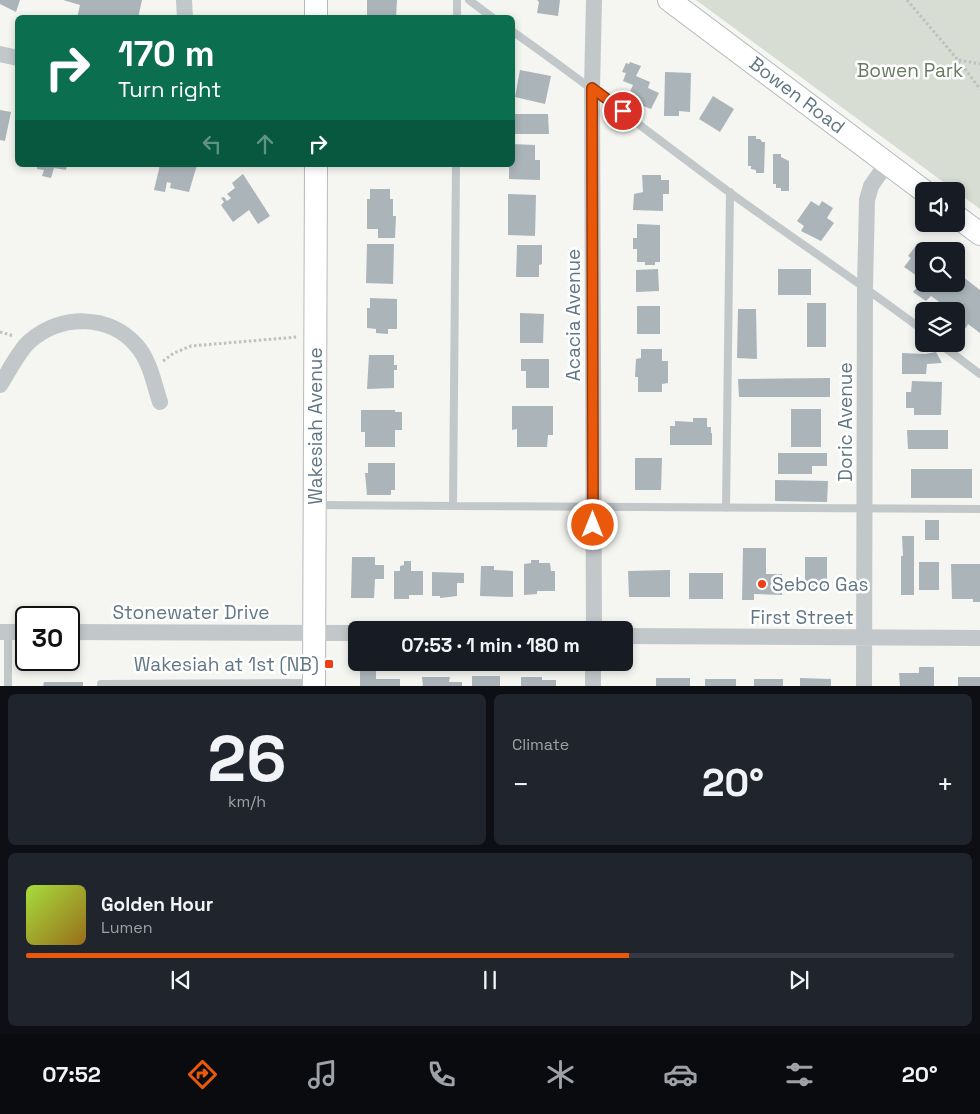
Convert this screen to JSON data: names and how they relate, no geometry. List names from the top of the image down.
{
  "streets": {
    "main road": ["Bowen Road", "Wakesiah Avenue"],
    "street": [
      "Acacia Avenue",
      "Doric Avenue",
      "Stonewater Drive",
      "First Street"
    ]
  },
  "crossings": [
    ["Bowen Road", "Doric Avenue"],
    ["Doric Avenue", "First Street"],
    ["Wakesiah Avenue", "Stonewater Drive"]
  ],
  "parks": ["Bowen Park"],
  "places": {
    "other": ["Sebco Gas"],
    "transit": ["Wakesiah at 1st (NB)"]
  },
  "page": {
    "turn": ["170 m", "Turn right"],
    "limit": "30",
    "trip": "07:53 · 1 min · 180 m",
    "tile": [
      ["26", "km/h"],
      "Climate"
    ],
    "heat": ["−", "20°", "+"],
    "song": ["Golden Hour", "Lumen"],
    "tabs": ["07:52", "20°"]
  }
}
